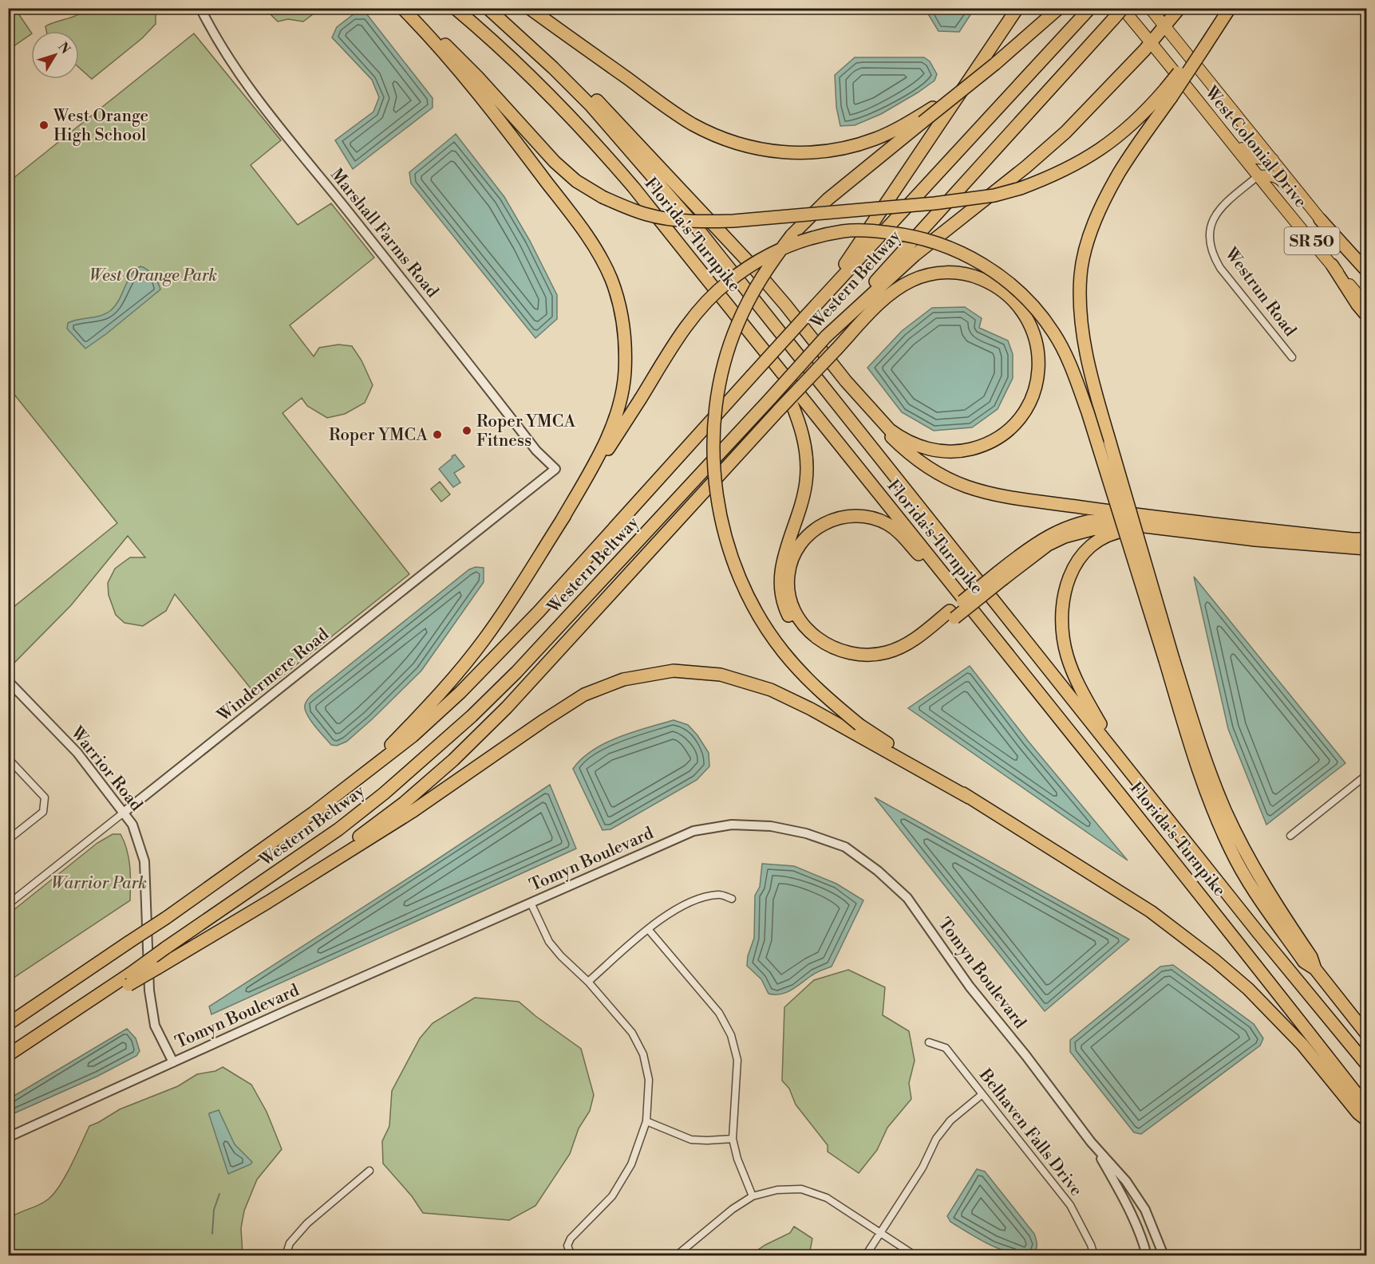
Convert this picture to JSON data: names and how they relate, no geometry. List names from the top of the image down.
{
  "streets": {
    "highway": [
      "West Colonial Drive",
      "Florida's Turnpike",
      "SR 50",
      "Western Beltway"
    ],
    "street": [
      "Marshall Farms Road",
      "Westrun Road",
      "Windermere Road",
      "Warrior Road",
      "Tomyn Boulevard",
      "Belhaven Falls Drive"
    ]
  },
  "crossings": [
    ["West Colonial Drive", "Western Beltway"],
    ["West Colonial Drive", "Westrun Road"],
    ["Marshall Farms Road", "Windermere Road"],
    ["Windermere Road", "Warrior Road"],
    ["Warrior Road", "Tomyn Boulevard"]
  ],
  "parks": ["West Orange Park", "Warrior Park"],
  "places": ["West Orange High School", "Roper YMCA Fitness", "Roper YMCA"],
  "north": "top right"
}
